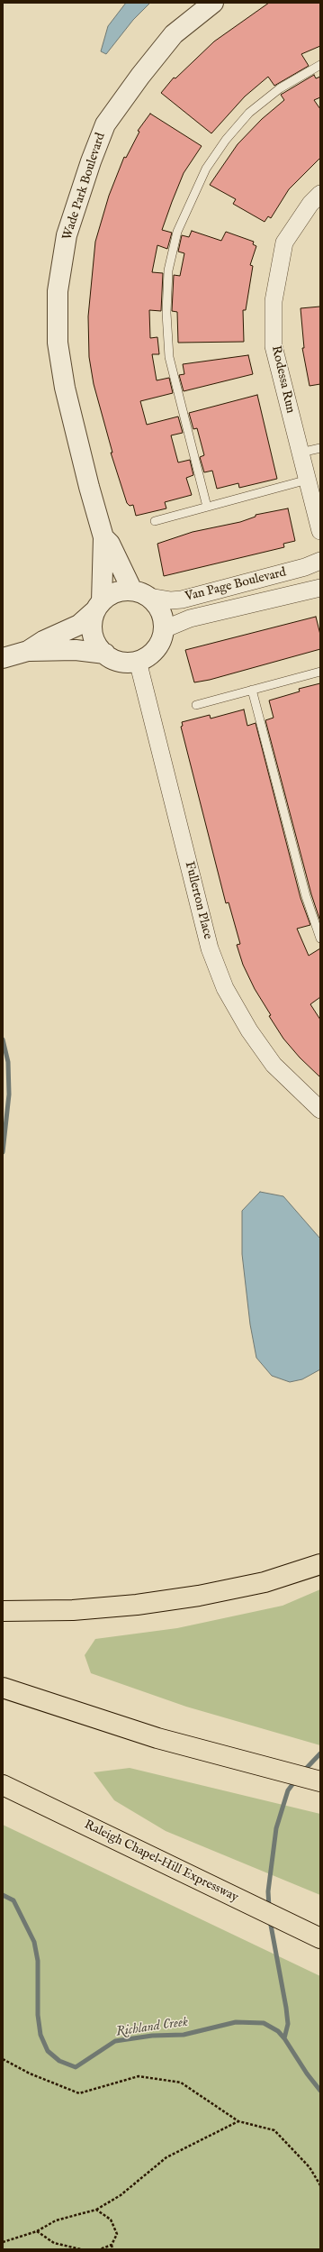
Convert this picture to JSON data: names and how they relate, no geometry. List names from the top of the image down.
{
  "streets": {
    "highway": ["Raleigh Chapel–Hill Expressway"],
    "street": [
      "Wade Park Boulevard",
      "Rodessa Run",
      "Van Page Boulevard",
      "Fullerton Place"
    ]
  },
  "crossings": [
    ["Wade Park Boulevard", "Van Page Boulevard"],
    ["Wade Park Boulevard", "Fullerton Place"],
    ["Van Page Boulevard", "Fullerton Place"]
  ],
  "water": ["Richland Creek"]
}
